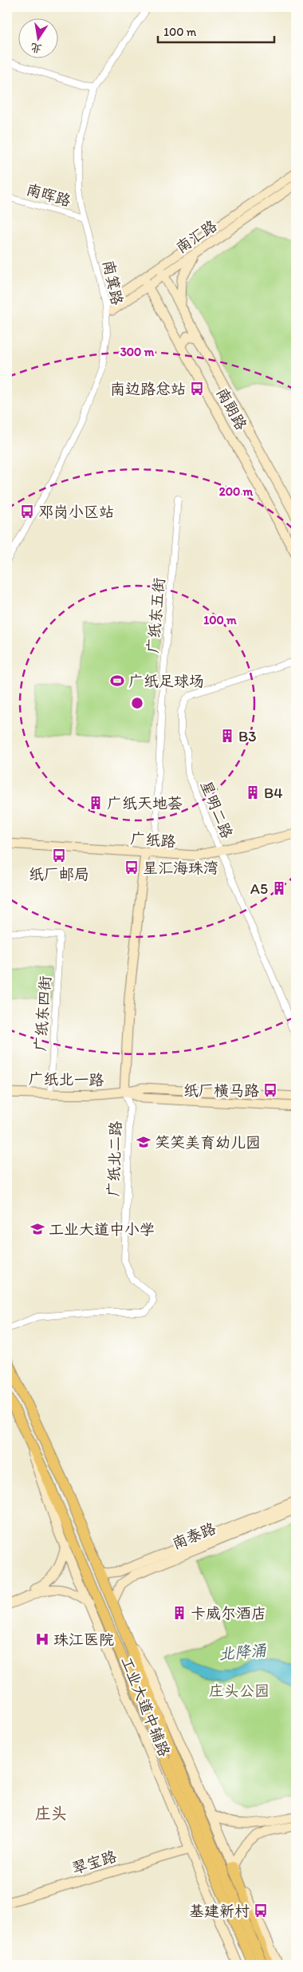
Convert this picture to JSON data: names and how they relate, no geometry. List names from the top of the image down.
{
  "streets": {
    "street": [
      "南晖路",
      "南汇路",
      "南箕路",
      "南朗路",
      "广纸东五街",
      "星明二路",
      "广纸路",
      "广纸东四街",
      "广纸北一路",
      "广纸北二路",
      "南泰路",
      "工业大道中辅路",
      "翠宝路"
    ]
  },
  "crossings": [
    ["南晖路", "南箕路"],
    ["南汇路", "南朗路"],
    ["广纸东五街", "广纸路"],
    ["广纸东五街", "广纸北二路"],
    ["星明二路", "广纸路"],
    ["广纸路", "广纸北二路"],
    ["广纸东四街", "广纸北一路"],
    ["广纸北一路", "广纸北二路"],
    ["工业大道中辅路", "翠宝路"]
  ],
  "districts": ["庄头"],
  "water": ["北降涌"],
  "parks": ["庄头公园"],
  "places": {
    "bus stop": [
      "南边路总站",
      "邓岗小区站",
      "纸厂邮局",
      "星汇海珠湾",
      "纸厂横马路",
      "基建新村"
    ],
    "sports": ["广纸足球场"],
    "building": [
      "B3",
      "B4",
      "广纸天地荟",
      "A5",
      "卡威尔酒店"
    ],
    "school or university": ["笑笑美育幼儿园", "工业大道中小学"],
    "hospital": ["珠江医院"]
  },
  "scale_bar": "100 m",
  "north": "bottom",
  "rings": ["300 m", "200 m", "100 m"]
}
